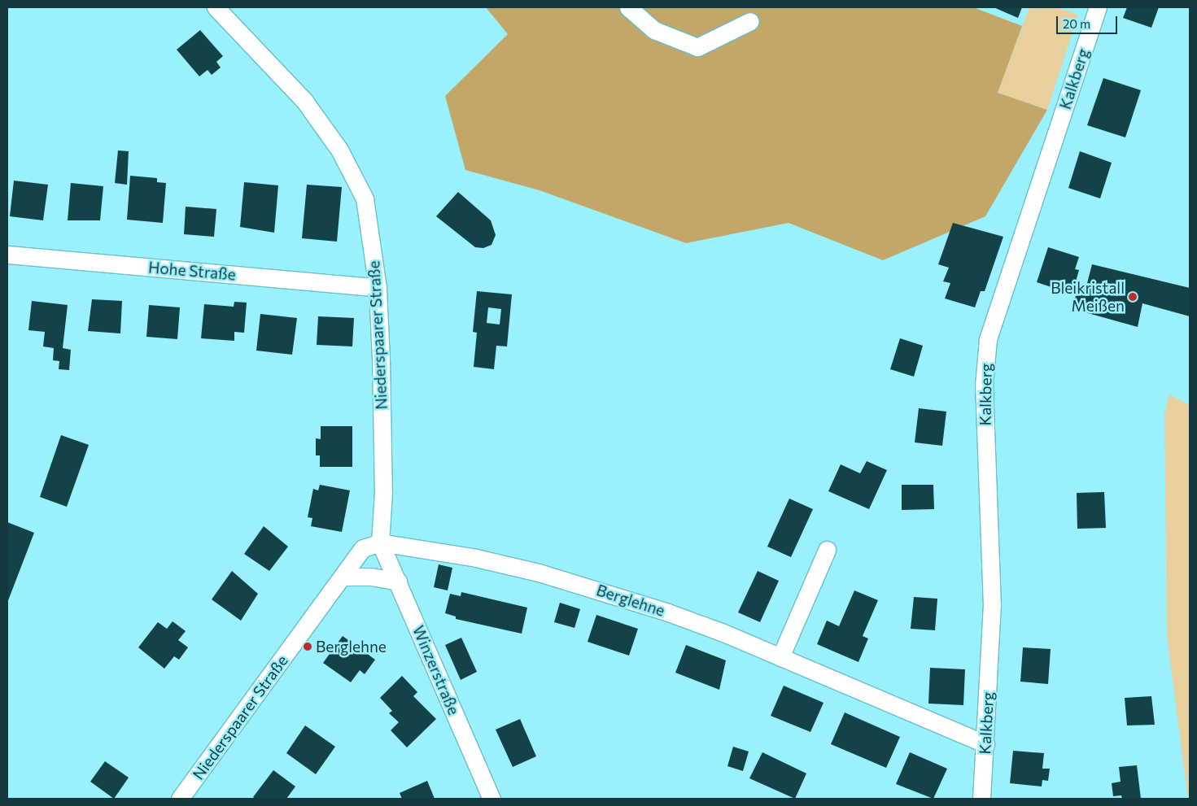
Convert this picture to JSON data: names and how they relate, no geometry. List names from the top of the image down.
{
  "streets": {
    "street": [
      "Kalkberg",
      "Hohe Straße",
      "Niederspaarer Straße",
      "Berglehne",
      "Winzerstraße"
    ]
  },
  "crossings": [
    ["Kalkberg", "Berglehne"],
    ["Hohe Straße", "Niederspaarer Straße"],
    ["Niederspaarer Straße", "Berglehne"],
    ["Niederspaarer Straße", "Winzerstraße"],
    ["Berglehne", "Winzerstraße"]
  ],
  "places": ["Bleikristall Meißen", "Berglehne"],
  "scale_bar": "20 m"
}
